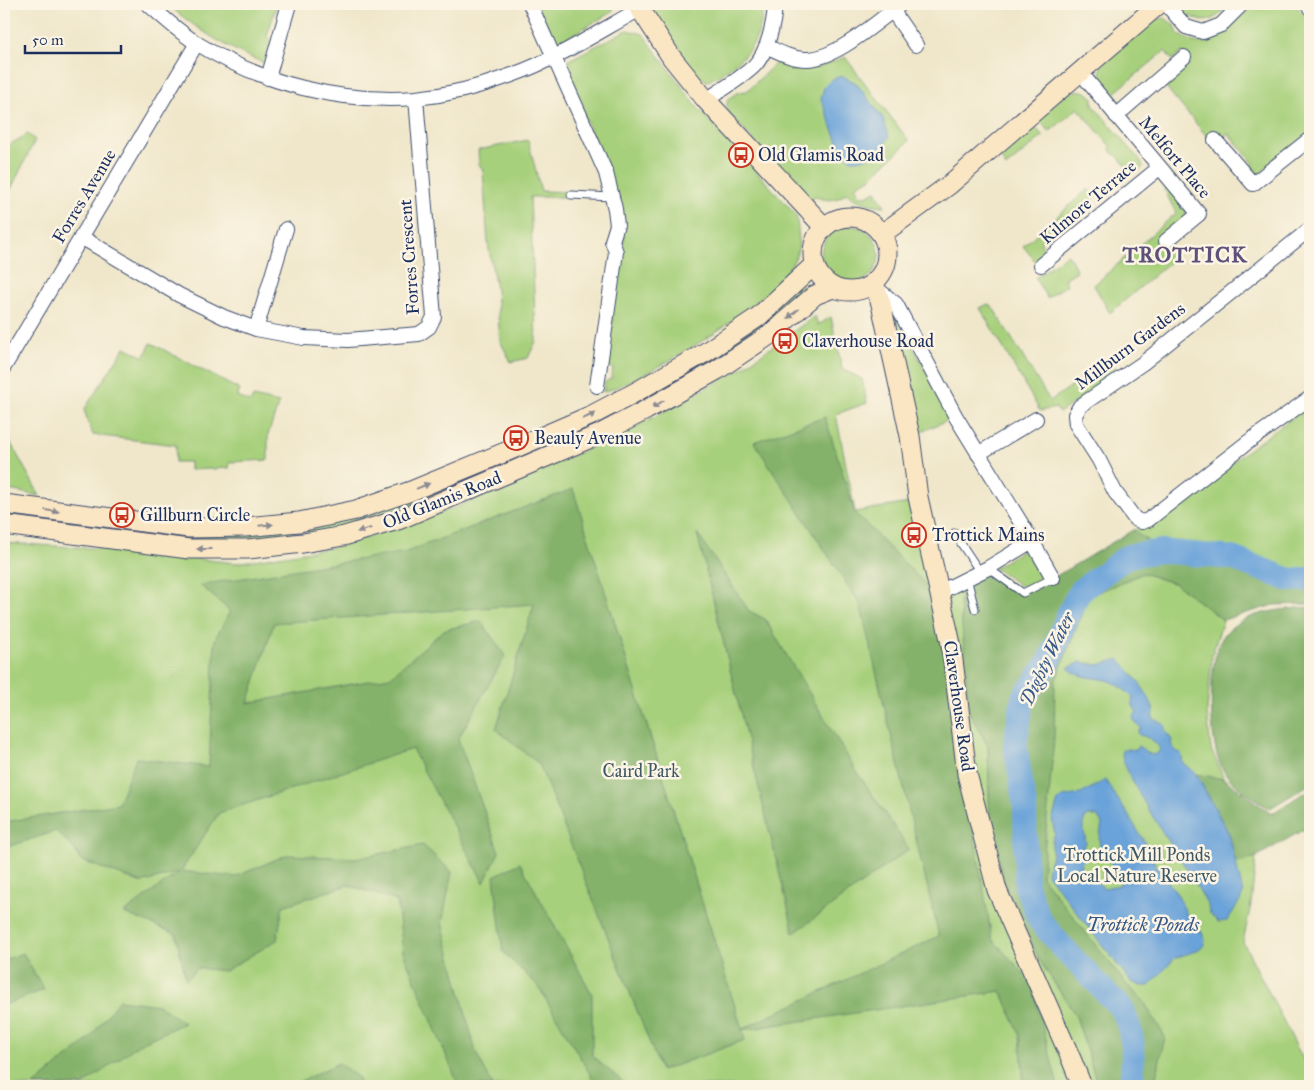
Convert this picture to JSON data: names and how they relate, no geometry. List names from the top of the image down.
{
  "streets": {
    "street": [
      "Melfort Place",
      "Forres Avenue",
      "Kilmore Terrace",
      "Forres Crescent",
      "Millburn Gardens",
      "Old Glamis Road",
      "Claverhouse Road"
    ]
  },
  "crossings": [
    ["Melfort Place", "Kilmore Terrace"],
    ["Forres Avenue", "Forres Crescent"],
    ["Old Glamis Road", "Claverhouse Road"]
  ],
  "districts": ["TROTTICK"],
  "water": ["Dighty Water", "Trottick Ponds"],
  "parks": ["Caird Park", "Trottick Mill Ponds Local Nature Reserve"],
  "places": {
    "bus stop": [
      "Old Glamis Road",
      "Claverhouse Road",
      "Beauly Avenue",
      "Gillburn Circle",
      "Trottick Mains"
    ]
  },
  "scale_bar": "50 m"
}
